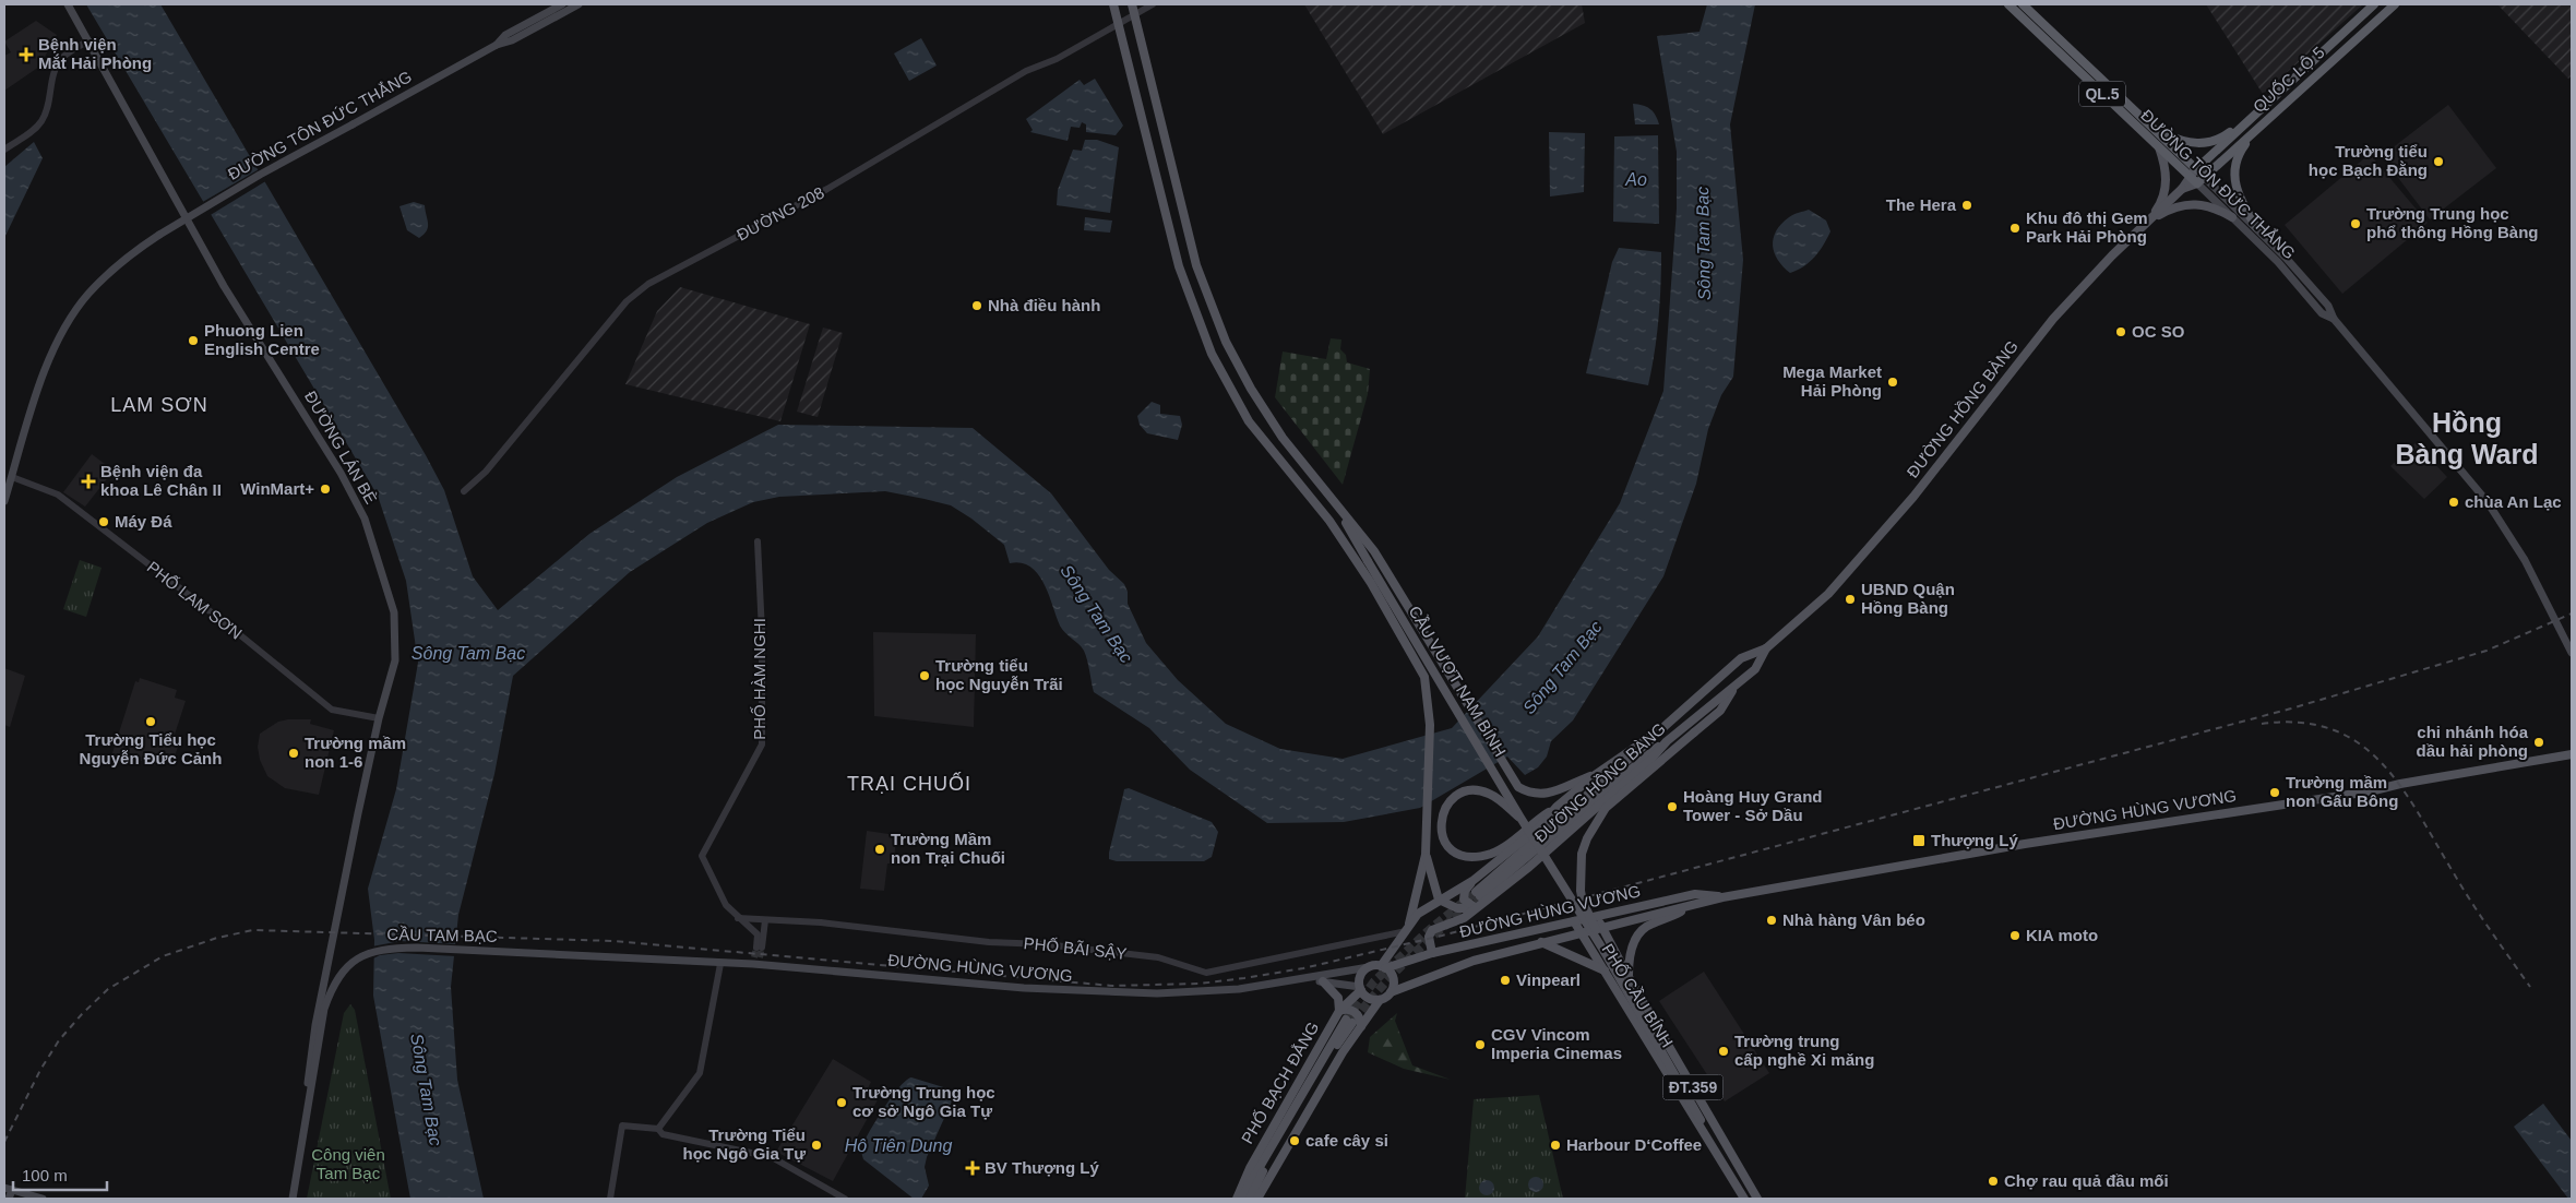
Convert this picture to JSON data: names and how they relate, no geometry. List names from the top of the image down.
{
  "streets": {
    "highway": ["QUỐC LỘ 5", "QL.5", "ĐƯỜNG TÔN ĐỨC THẮNG"],
    "main road": [
      "ĐƯỜNG HỒNG BÀNG",
      "ĐƯỜNG LÁN BÈ",
      "CẦU VƯỢT NAM BÍNH",
      "ĐƯỜNG HÙNG VƯƠNG",
      "CẦU TAM BẠC",
      "PHỐ CẦU BÍNH",
      "PHỐ BẠCH ĐẰNG",
      "ĐT.359"
    ],
    "street": [
      "ĐƯỜNG 208",
      "PHỐ LAM SƠN",
      "PHỐ HÀM NGHI",
      "PHỐ BÃI SẬY"
    ]
  },
  "crossings": [
    ["QUỐC LỘ 5", "ĐƯỜNG TÔN ĐỨC THẮNG"],
    ["QUỐC LỘ 5", "ĐƯỜNG HỒNG BÀNG"],
    ["ĐƯỜNG TÔN ĐỨC THẮNG", "ĐƯỜNG HỒNG BÀNG"],
    ["ĐƯỜNG TÔN ĐỨC THẮNG", "PHỐ LAM SƠN"],
    ["ĐƯỜNG HỒNG BÀNG", "CẦU VƯỢT NAM BÍNH"],
    ["ĐƯỜNG HỒNG BÀNG", "ĐƯỜNG HÙNG VƯƠNG"],
    ["ĐƯỜNG HỒNG BÀNG", "PHỐ BÃI SẬY"],
    ["ĐƯỜNG HỒNG BÀNG", "PHỐ BẠCH ĐẰNG"],
    ["ĐƯỜNG LÁN BÈ", "PHỐ LAM SƠN"],
    ["ĐƯỜNG LÁN BÈ", "CẦU TAM BẠC"],
    ["PHỐ HÀM NGHI", "PHỐ BÃI SẬY"],
    ["CẦU VƯỢT NAM BÍNH", "PHỐ CẦU BÍNH"],
    ["ĐƯỜNG HÙNG VƯƠNG", "CẦU TAM BẠC"],
    ["ĐƯỜNG HÙNG VƯƠNG", "PHỐ CẦU BÍNH"],
    ["ĐƯỜNG HÙNG VƯƠNG", "PHỐ BẠCH ĐẰNG"]
  ],
  "districts": ["LAM SƠN", "Hồng Bàng Ward", "TRẠI CHUỐI"],
  "water": ["Ao", "Sông Tam Bạc", "Hô Tiên Dung"],
  "parks": ["Công viên Tam Bạc"],
  "places": {
    "health": ["Bệnh viện Mắt Hải Phòng", "Bệnh viện đa khoa Lê Chân II", "BV Thượng Lý"],
    "other": [
      "Trường tiểu học Bạch Đằng",
      "The Hera",
      "Trường Trung học phổ thông Hồng Bàng",
      "Khu đô thị Gem Park Hải Phòng",
      "Nhà điều hành",
      "OC SO",
      "Phuong Lien English Centre",
      "Mega Market Hải Phòng",
      "WinMart+",
      "chùa An Lạc",
      "Máy Đá",
      "UBND Quận Hồng Bàng",
      "Trường tiểu học Nguyễn Trãi",
      "Trường Tiểu học Nguyễn Đức Cảnh",
      "chi nhánh hóa dầu hải phòng",
      "Trường mầm non 1-6",
      "Trường mầm non Gấu Bông",
      "Hoàng Huy Grand Tower - Sở Dầu",
      "Trường Mầm non Trại Chuối",
      "Nhà hàng Vân béo",
      "KIA moto",
      "Vinpearl",
      "CGV Vincom Imperia Cinemas",
      "Trường trung cấp nghề Xi măng",
      "Trường Trung học cơ sở Ngô Gia Tự",
      "cafe cây si",
      "Trường Tiểu học Ngô Gia Tự",
      "Harbour D‘Coffee",
      "Chợ rau quả đầu mối"
    ],
    "transit": ["Thượng Lý"]
  },
  "scale_bar": "100 m"
}
